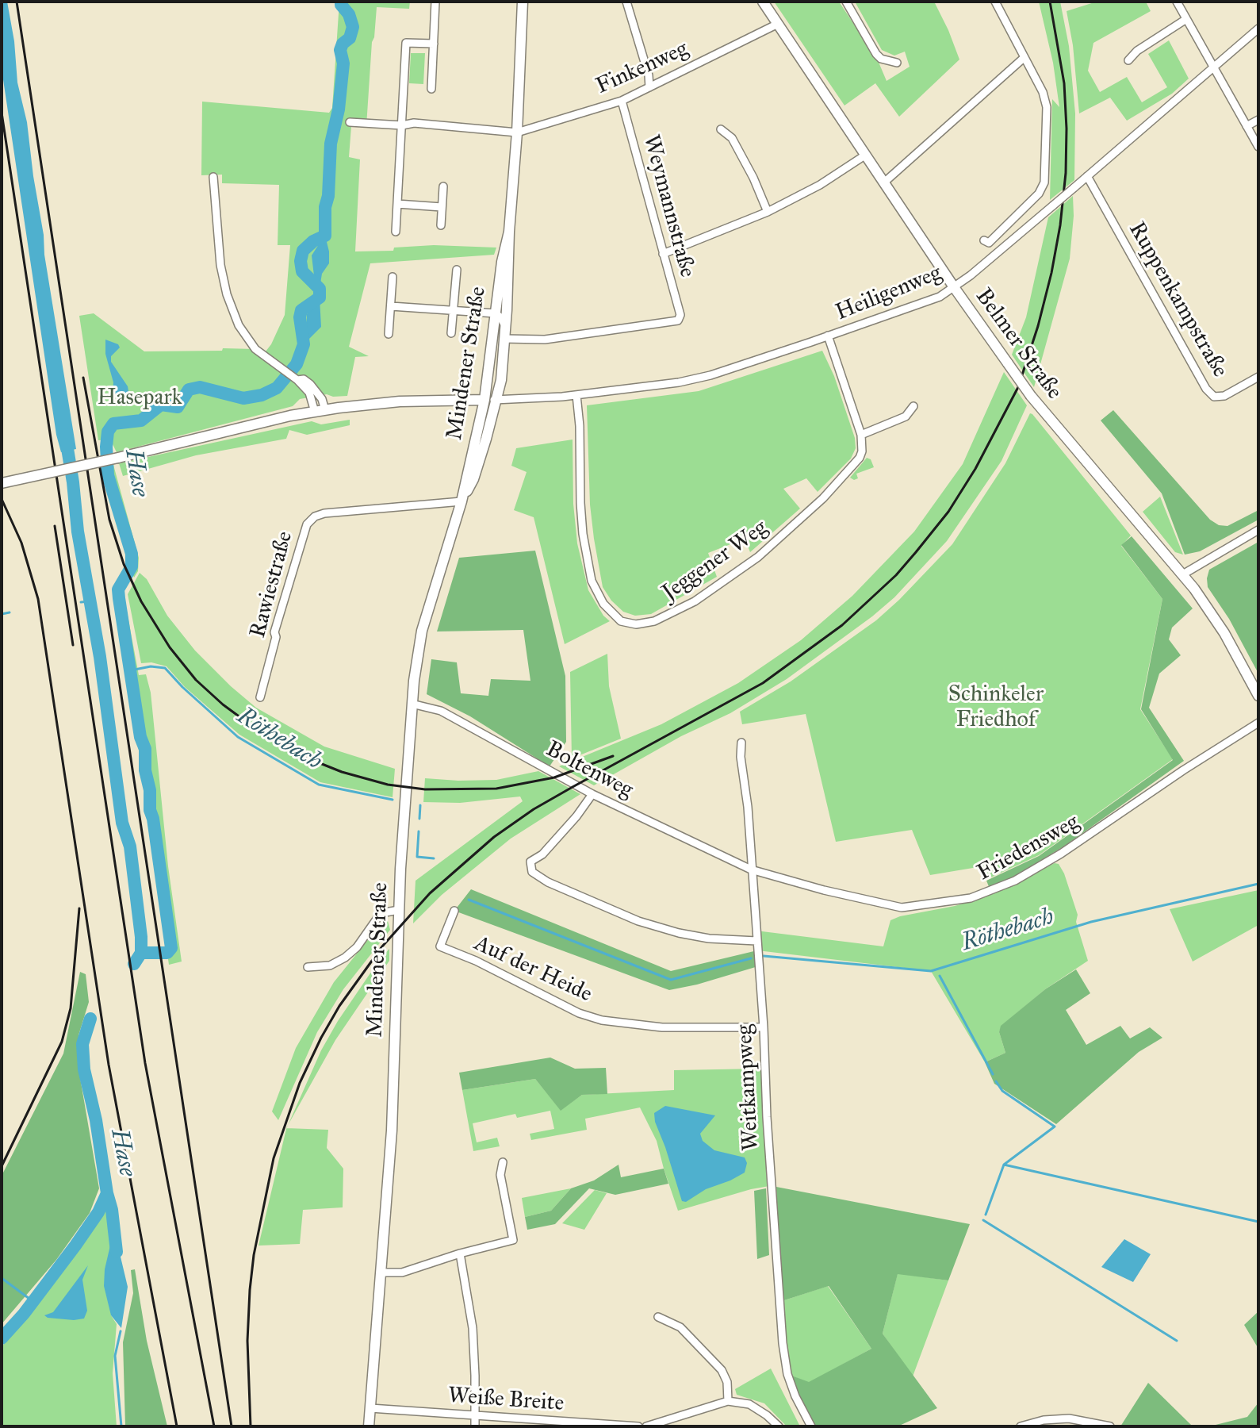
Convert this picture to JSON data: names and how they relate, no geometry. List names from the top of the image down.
{
  "streets": {
    "main road": ["Belmer Straße", "Mindener Straße"],
    "street": [
      "Finkenweg",
      "Weymannstraße",
      "Heiligenweg",
      "Ruppenkampstraße",
      "Jeggener Weg",
      "Rawiestraße",
      "Boltenweg",
      "Friedensweg",
      "Auf der Heide",
      "Weitkampweg",
      "Weiße Breite"
    ]
  },
  "crossings": [
    ["Finkenweg", "Weymannstraße"],
    ["Finkenweg", "Belmer Straße"],
    ["Finkenweg", "Mindener Straße"],
    ["Weymannstraße", "Mindener Straße"],
    ["Heiligenweg", "Ruppenkampstraße"],
    ["Heiligenweg", "Belmer Straße"],
    ["Heiligenweg", "Mindener Straße"],
    ["Heiligenweg", "Jeggener Weg"],
    ["Mindener Straße", "Rawiestraße"],
    ["Mindener Straße", "Boltenweg"],
    ["Mindener Straße", "Weiße Breite"],
    ["Boltenweg", "Friedensweg"],
    ["Boltenweg", "Weitkampweg"],
    ["Friedensweg", "Weitkampweg"],
    ["Auf der Heide", "Weitkampweg"]
  ],
  "water": ["Hase", "Röthebach"],
  "parks": ["Hasepark", "Schinkeler Friedhof"]
}
